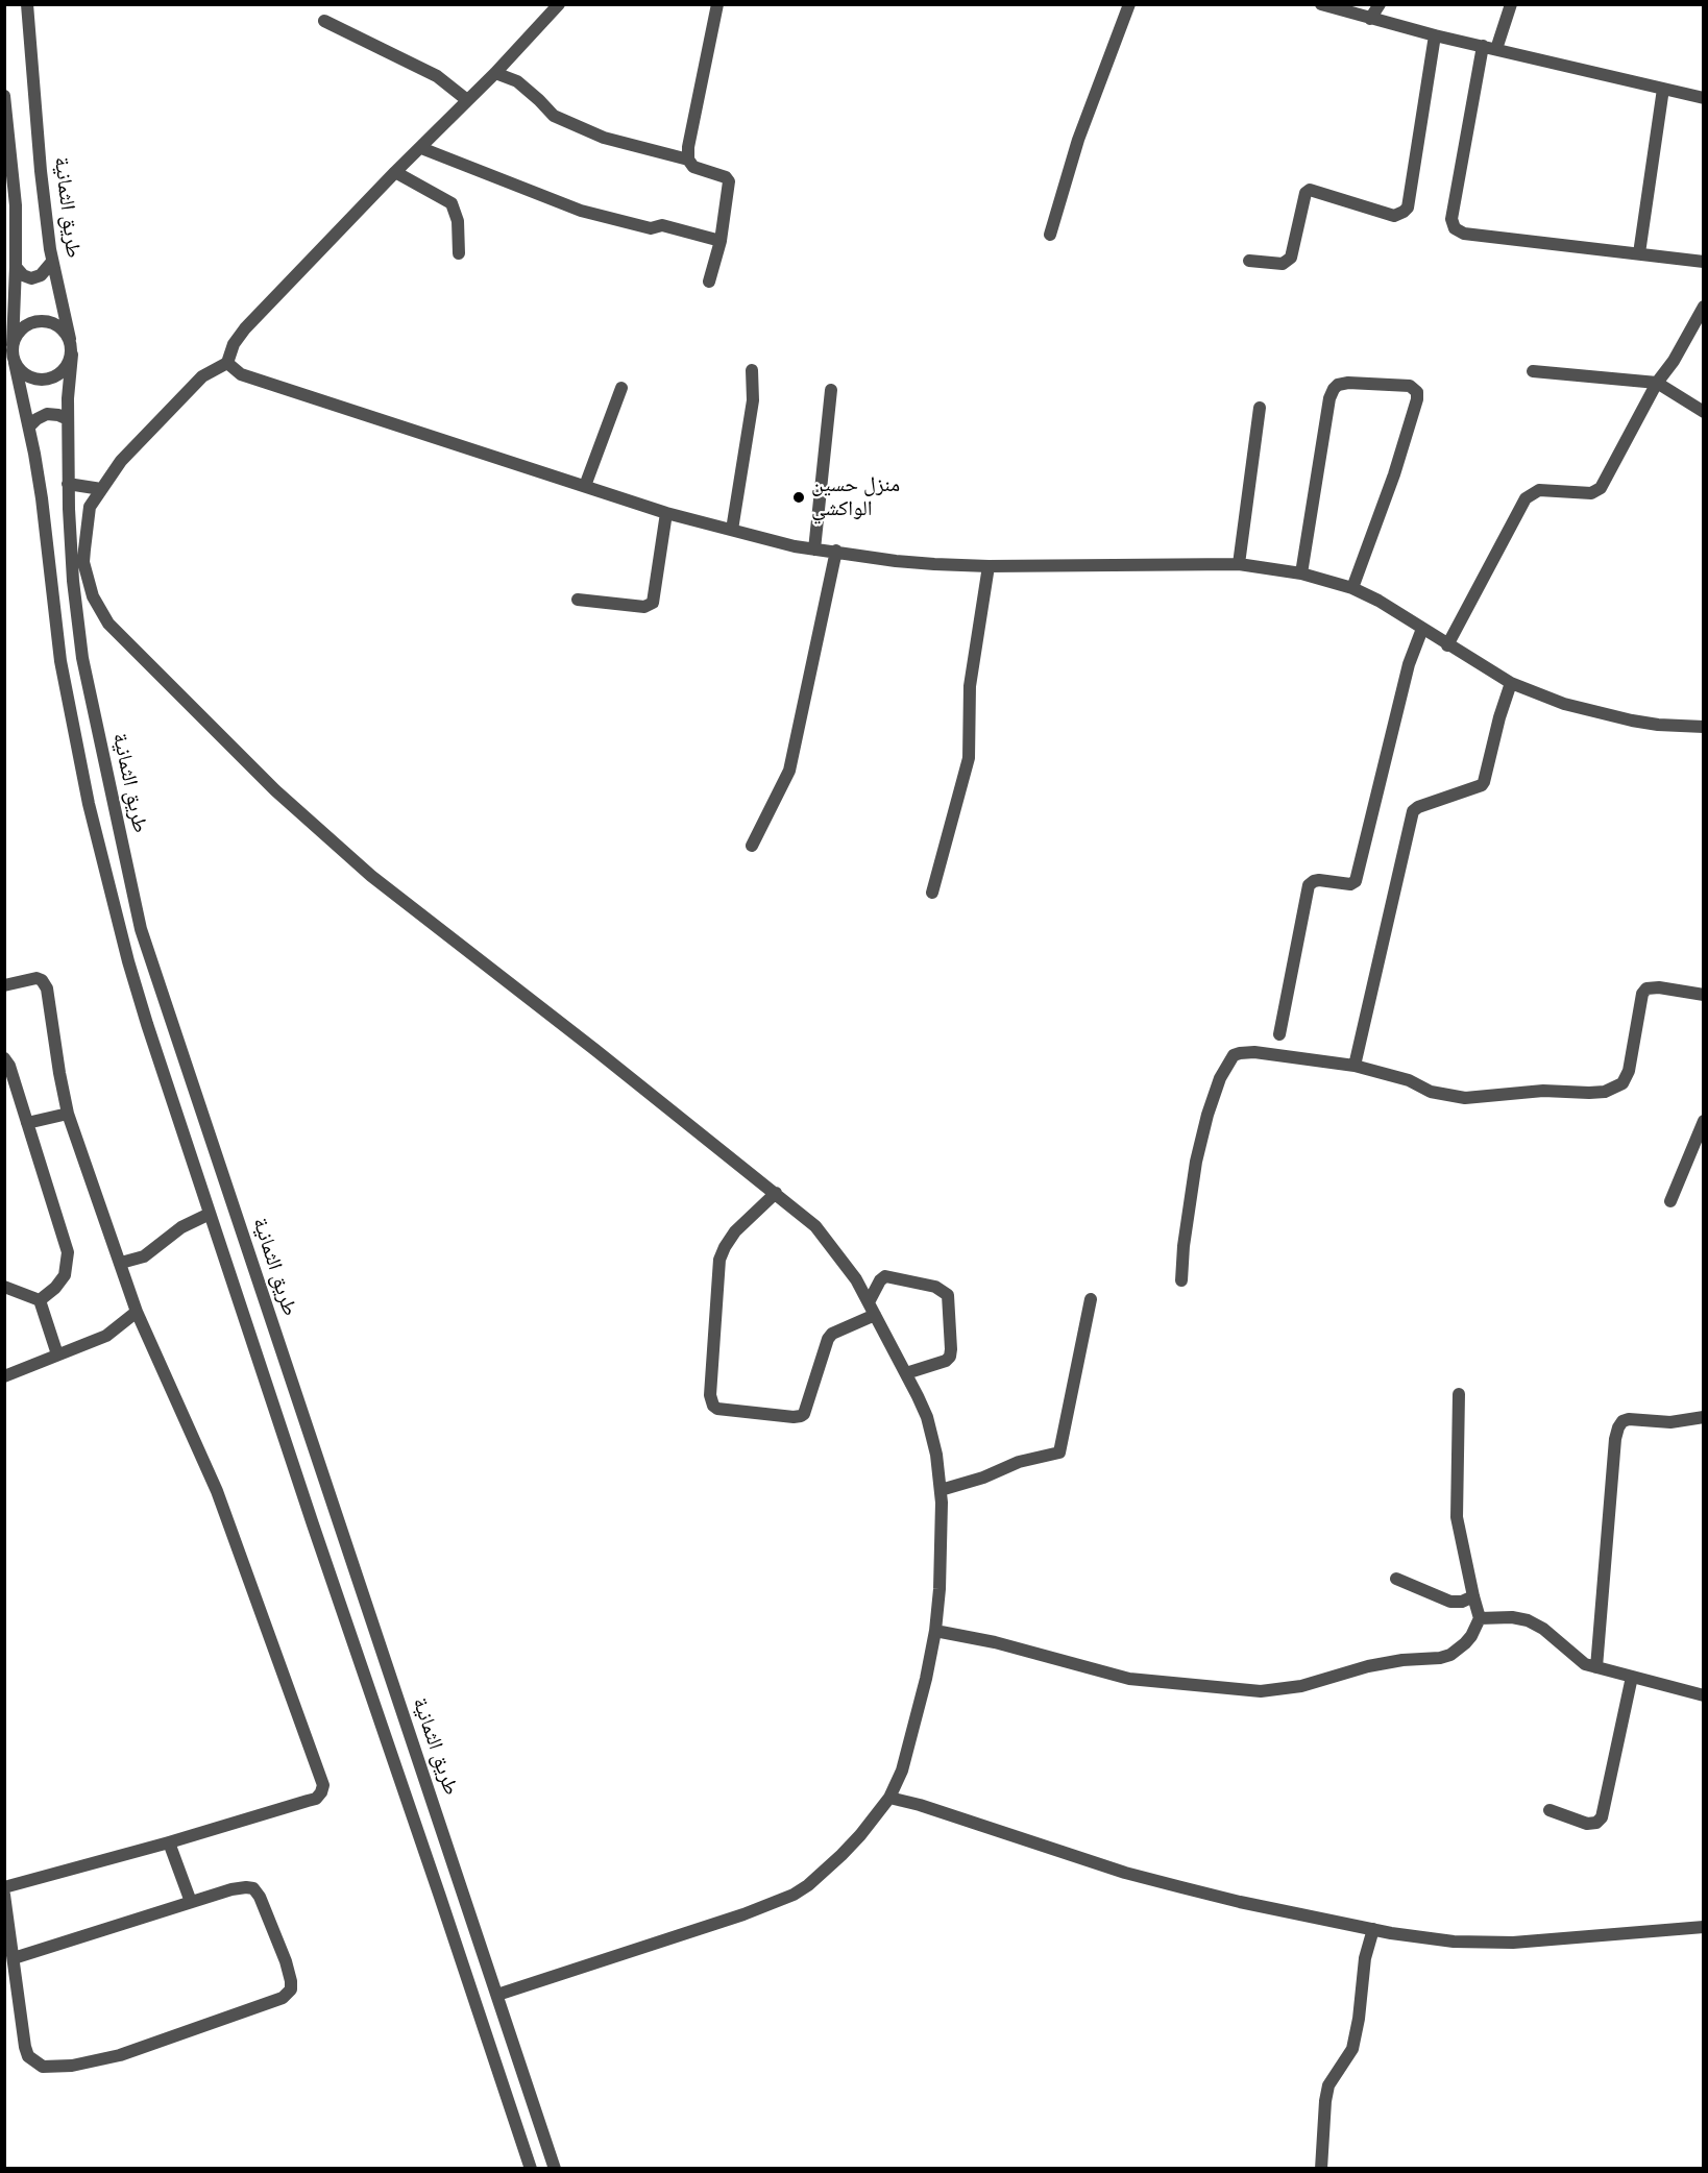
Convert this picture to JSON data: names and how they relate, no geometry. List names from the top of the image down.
{
  "streets": {
    "street": ["طريق الثمانية"]
  },
  "places": ["منزل حسين الواكشي"]
}
